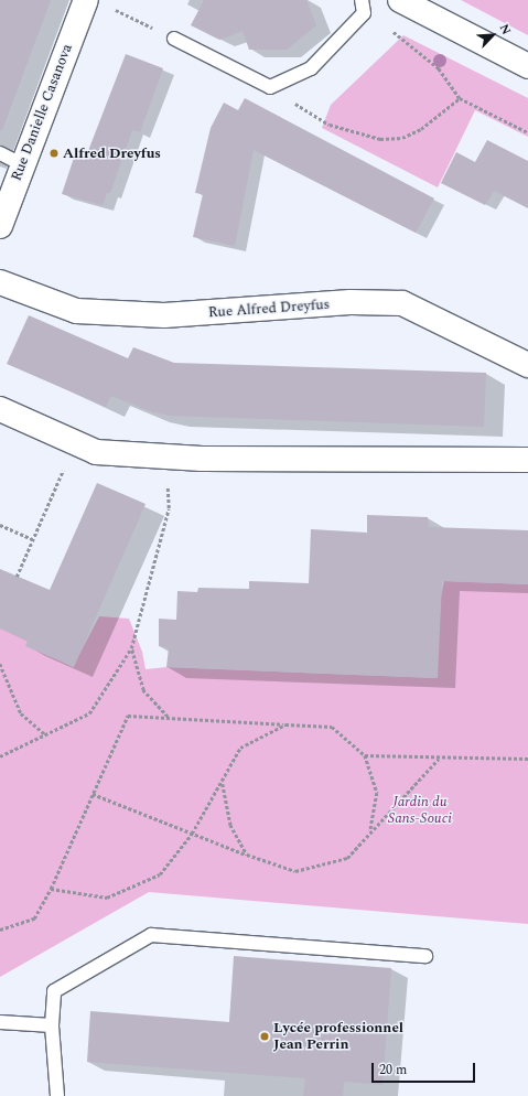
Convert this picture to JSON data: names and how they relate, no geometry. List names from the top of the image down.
{
  "streets": {
    "street": ["Rue Danielle Casanova", "Rue Alfred Dreyfus"]
  },
  "parks": ["Jardin du Sans-Souci"],
  "places": ["Alfred Dreyfus", "Lycée professionnel Jean Perrin"],
  "scale_bar": "20 m",
  "north": "top right"
}
